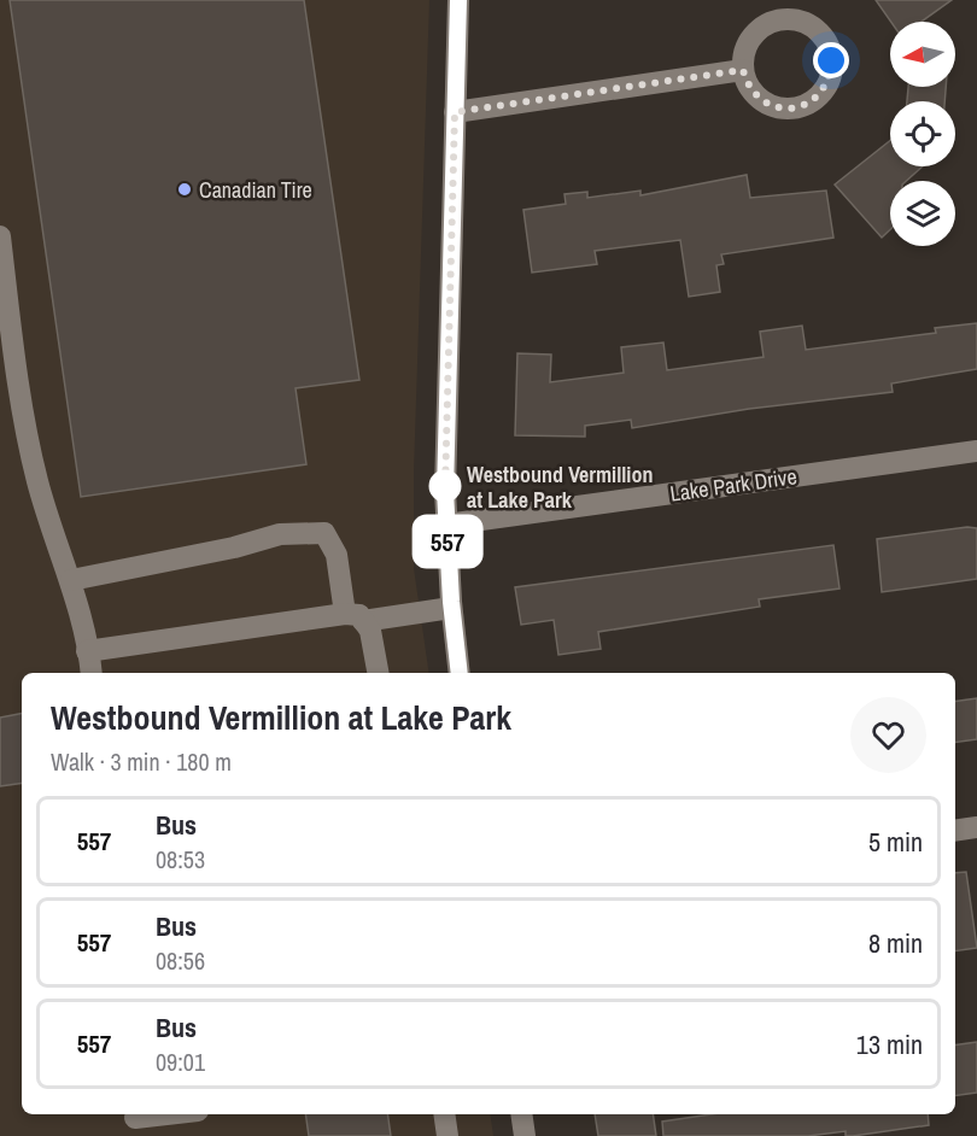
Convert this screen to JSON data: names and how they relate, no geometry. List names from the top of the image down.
{
  "streets": {
    "street": ["Lake Park Drive"]
  },
  "places": ["Canadian Tire", "Westbound Vermillion at Lake Park"],
  "lines": ["bus line 557"],
  "north": "left",
  "page": {
    "on_map": "557",
    "heading": ["Westbound Vermillion at Lake Park", "Walk · 3 min · 180 m"],
    "list": [
      {
        "mark": "557",
        "name": "Bus",
        "note": "08:53",
        "value": "5 min"
      },
      {
        "mark": "557",
        "name": "Bus",
        "note": "08:56",
        "value": "8 min"
      },
      {
        "mark": "557",
        "name": "Bus",
        "note": "09:01",
        "value": "13 min"
      }
    ]
  }
}
